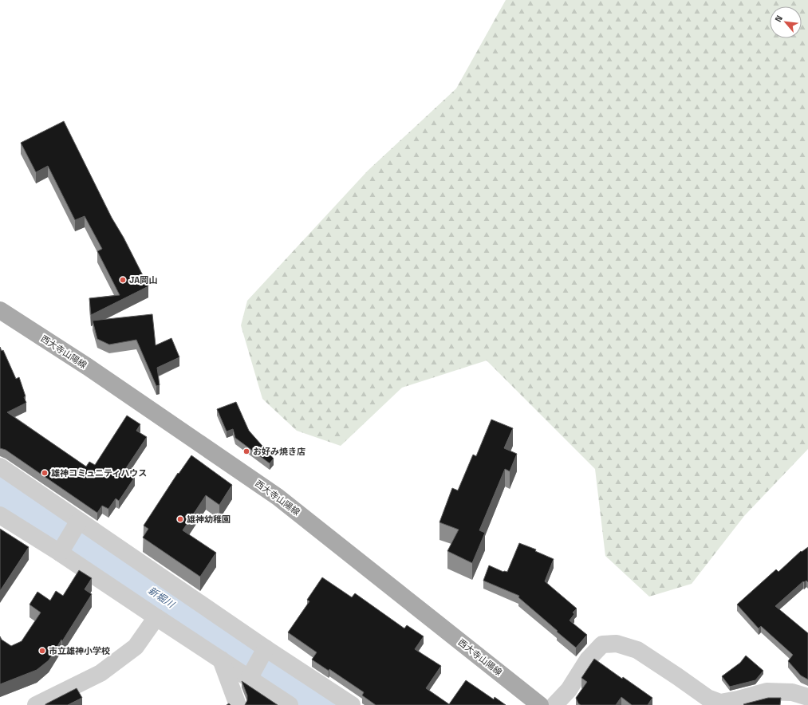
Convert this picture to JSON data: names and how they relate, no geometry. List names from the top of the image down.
{
  "streets": {
    "main road": ["西大寺山陽線"]
  },
  "water": ["新堀川"],
  "places": [
    "JA岡山",
    "お好み焼き店",
    "雄神コミュニティハウス",
    "雄神幼稚園",
    "市立雄神小学校"
  ],
  "north": "top left"
}
